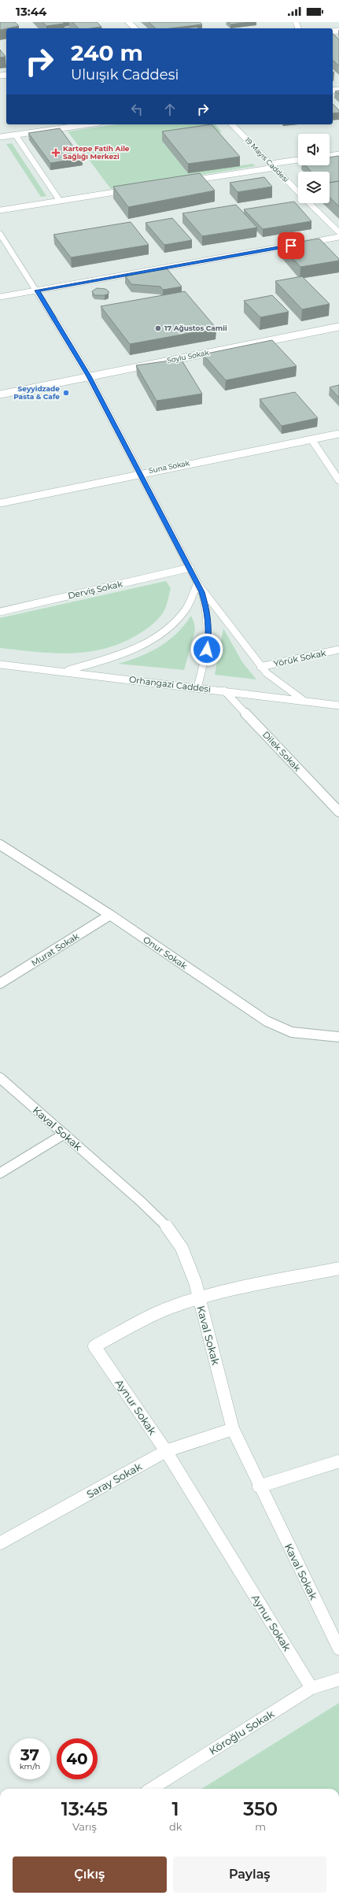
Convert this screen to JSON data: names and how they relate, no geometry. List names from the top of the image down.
{
  "streets": {
    "street": [
      "19 Mayıs Caddesi",
      "Soylu Sokak",
      "Suna Sokak",
      "Derviş Sokak",
      "Yörük Sokak",
      "Orhangazi Caddesi",
      "Dilek Sokak",
      "Murat Sokak",
      "Onur Sokak",
      "Kaval Sokak",
      "Aynur Sokak",
      "Saray Sokak",
      "Köroğlu Sokak"
    ]
  },
  "crossings": [
    ["Orhangazi Caddesi", "Dilek Sokak"],
    ["Murat Sokak", "Onur Sokak"],
    ["Kaval Sokak", "Aynur Sokak"],
    ["Kaval Sokak", "Saray Sokak"],
    ["Aynur Sokak", "Saray Sokak"],
    ["Aynur Sokak", "Köroğlu Sokak"]
  ],
  "places": {
    "health": ["Kartepe Fatih Aile Sağlığı Merkezi"],
    "other": ["17 Ağustos Camii", "Seyyidzade Pasta & Cafe"]
  },
  "page": {
    "status": "13:44",
    "turn": ["240 m", "Uluışık Caddesi"],
    "speed": "37 km/h",
    "limit": "40",
    "eta": [
      "13:45",
      "Varış",
      "1",
      "dk",
      "350",
      "m"
    ],
    "buttons": ["Çıkış", "Paylaş"]
  }
}
